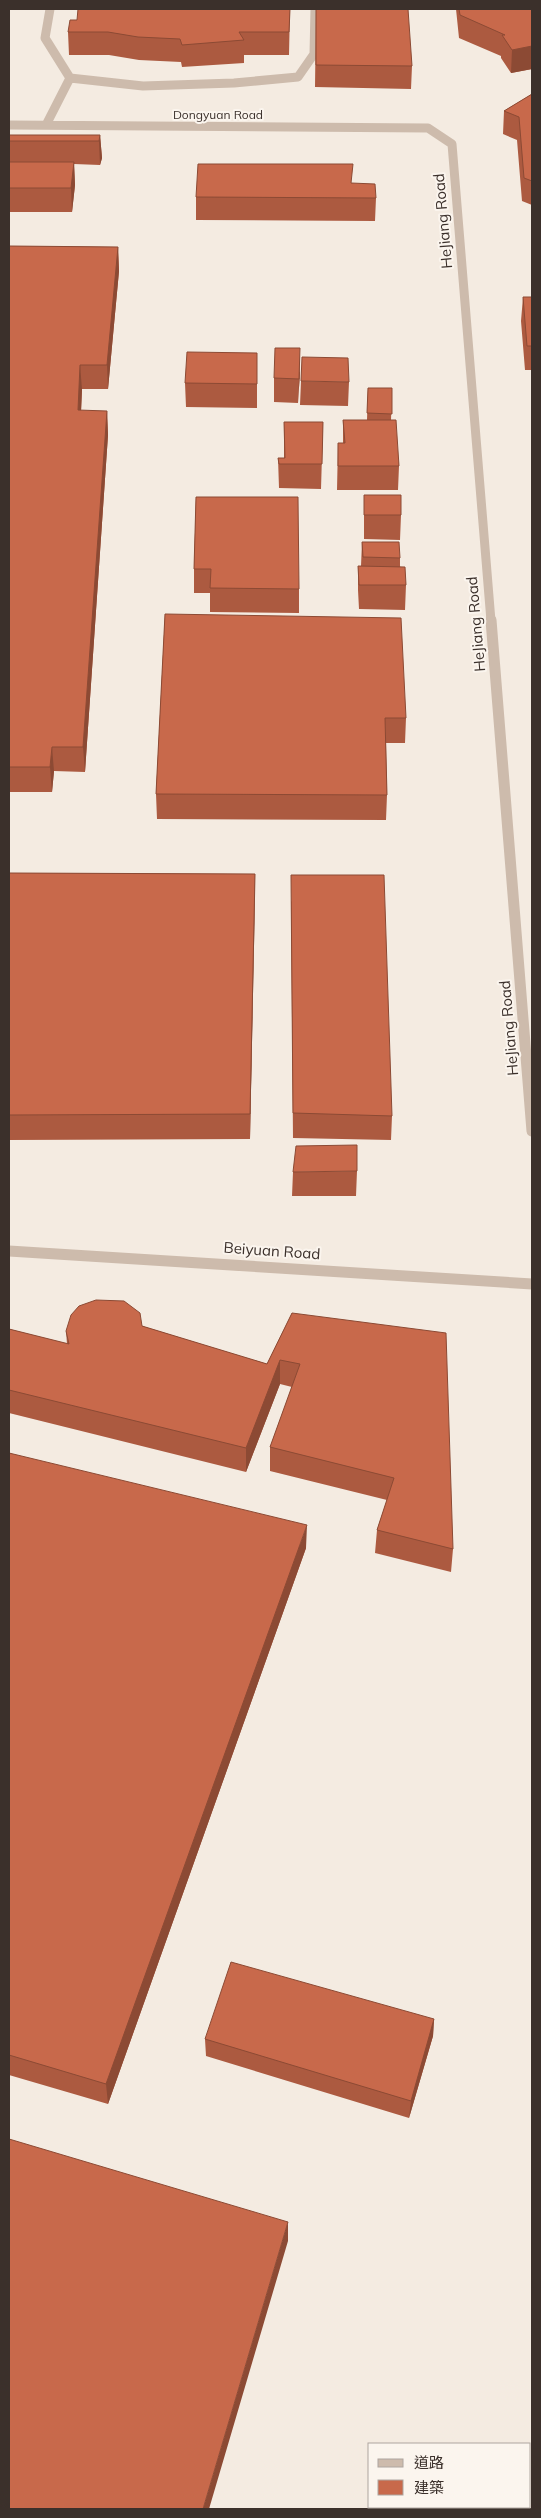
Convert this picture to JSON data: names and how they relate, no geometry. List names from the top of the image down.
{
  "streets": {
    "street": ["Dongyuan Road", "HeJiang Road", "Beiyuan Road"]
  },
  "crossings": [
    ["Dongyuan Road", "HeJiang Road"]
  ],
  "legend": ["道路", "建築"]
}
